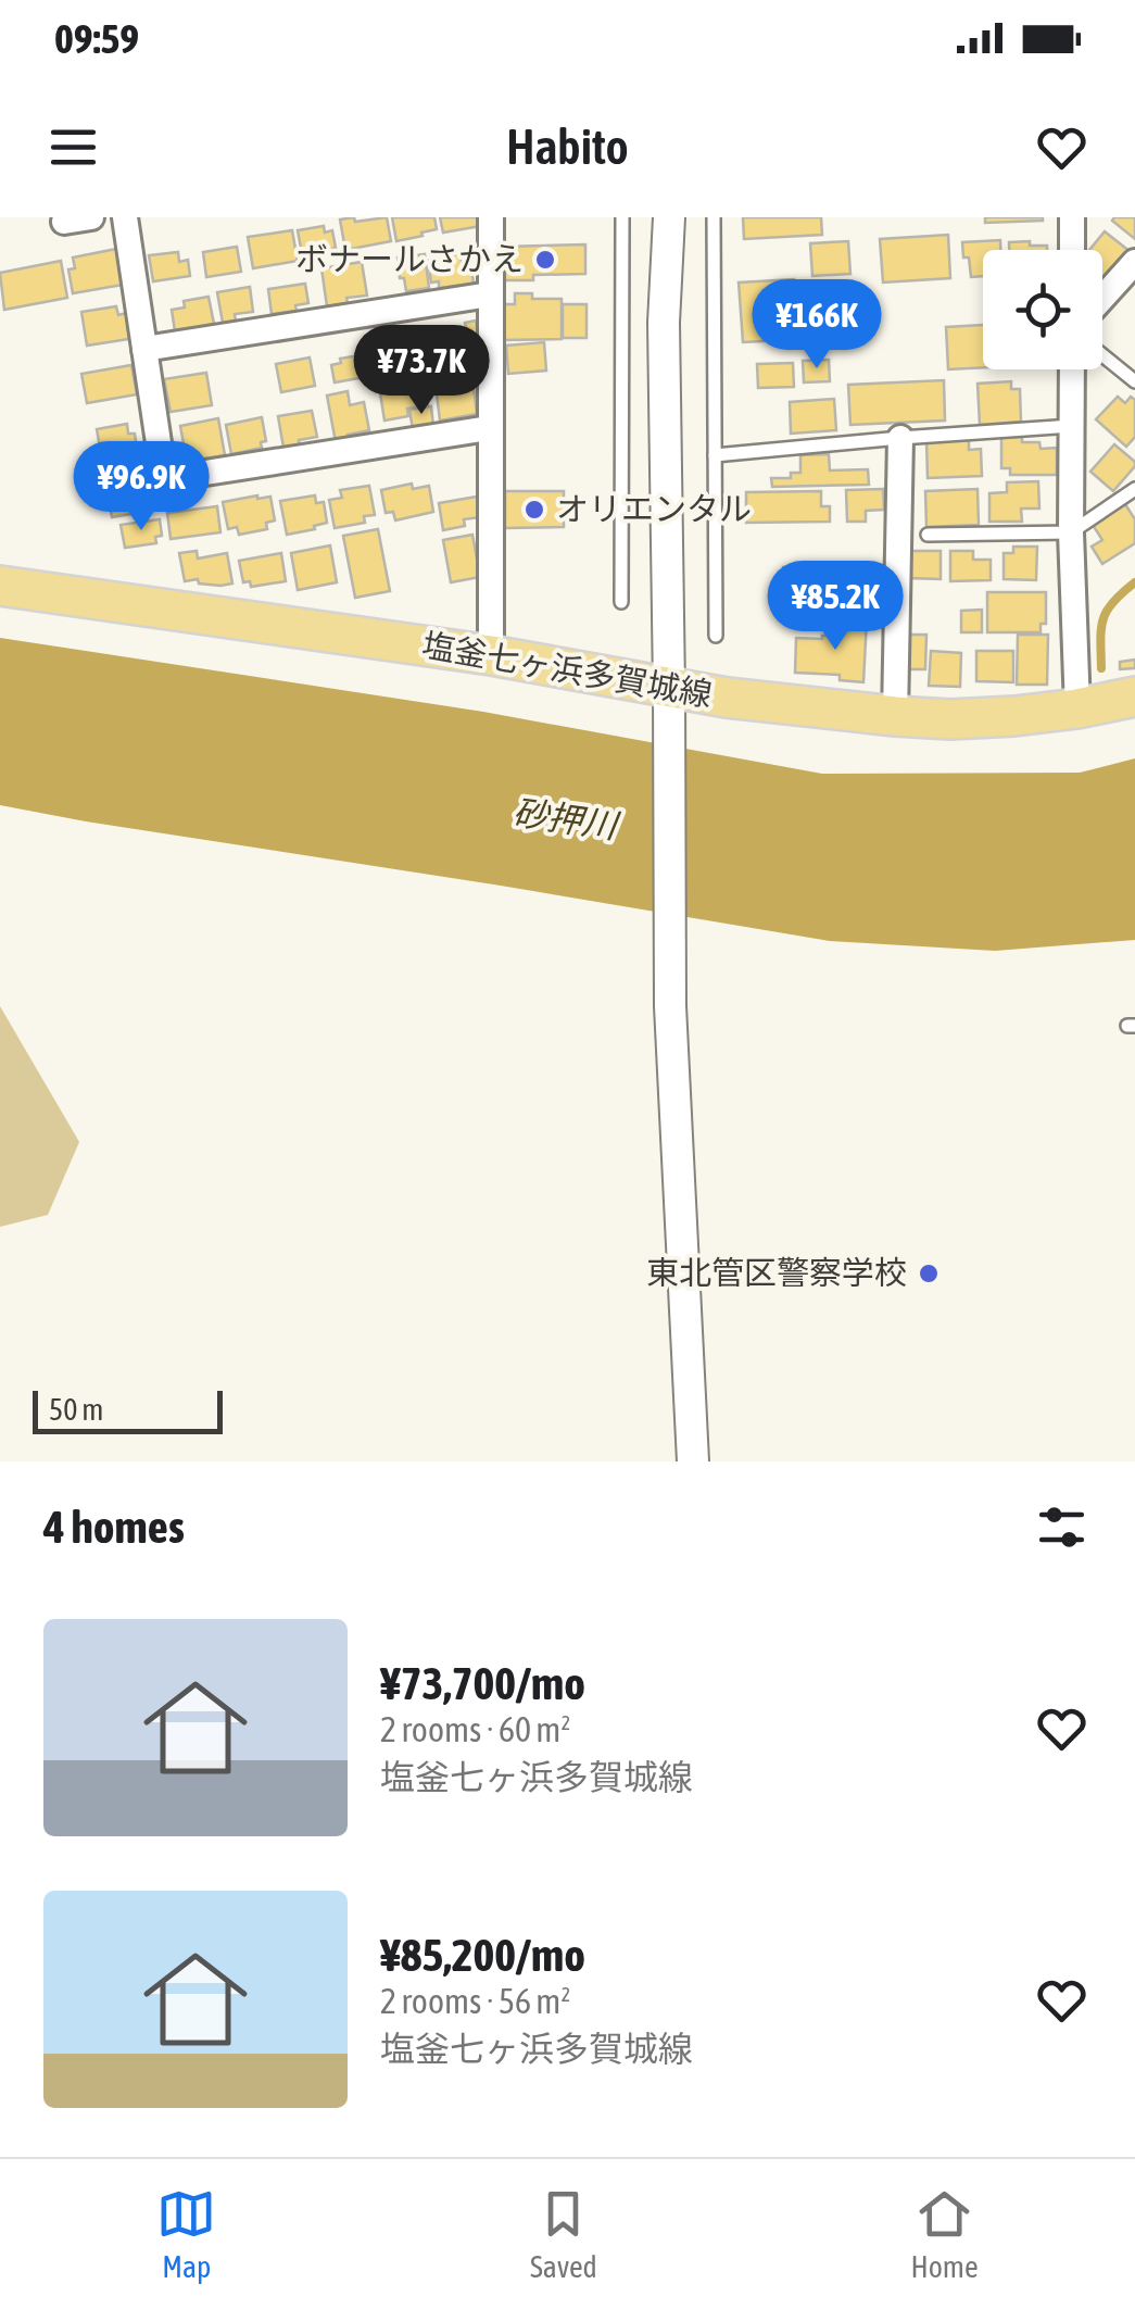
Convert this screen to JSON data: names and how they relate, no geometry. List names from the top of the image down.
{
  "streets": {
    "main road": ["塩釜七ヶ浜多賀城線"]
  },
  "water": ["砂押川"],
  "places": ["ボナールさかえ", "オリエンタル", "東北管区警察学校"],
  "scale_bar": "50 m",
  "page": {
    "status": "09:59",
    "header": "Habito",
    "price": [
      "¥166K",
      "¥73.7K",
      "¥96.9K",
      "¥85.2K"
    ],
    "scale": "50 m",
    "heading": "4 homes",
    "list": [
      {
        "name": "¥73,700/mo",
        "note": "2 rooms · 60 m² · 塩釜七ヶ浜多賀城線"
      },
      {
        "name": "¥85,200/mo",
        "note": "2 rooms · 56 m² · 塩釜七ヶ浜多賀城線"
      }
    ],
    "tabs": ["Map", "Saved", "Home"]
  }
}
